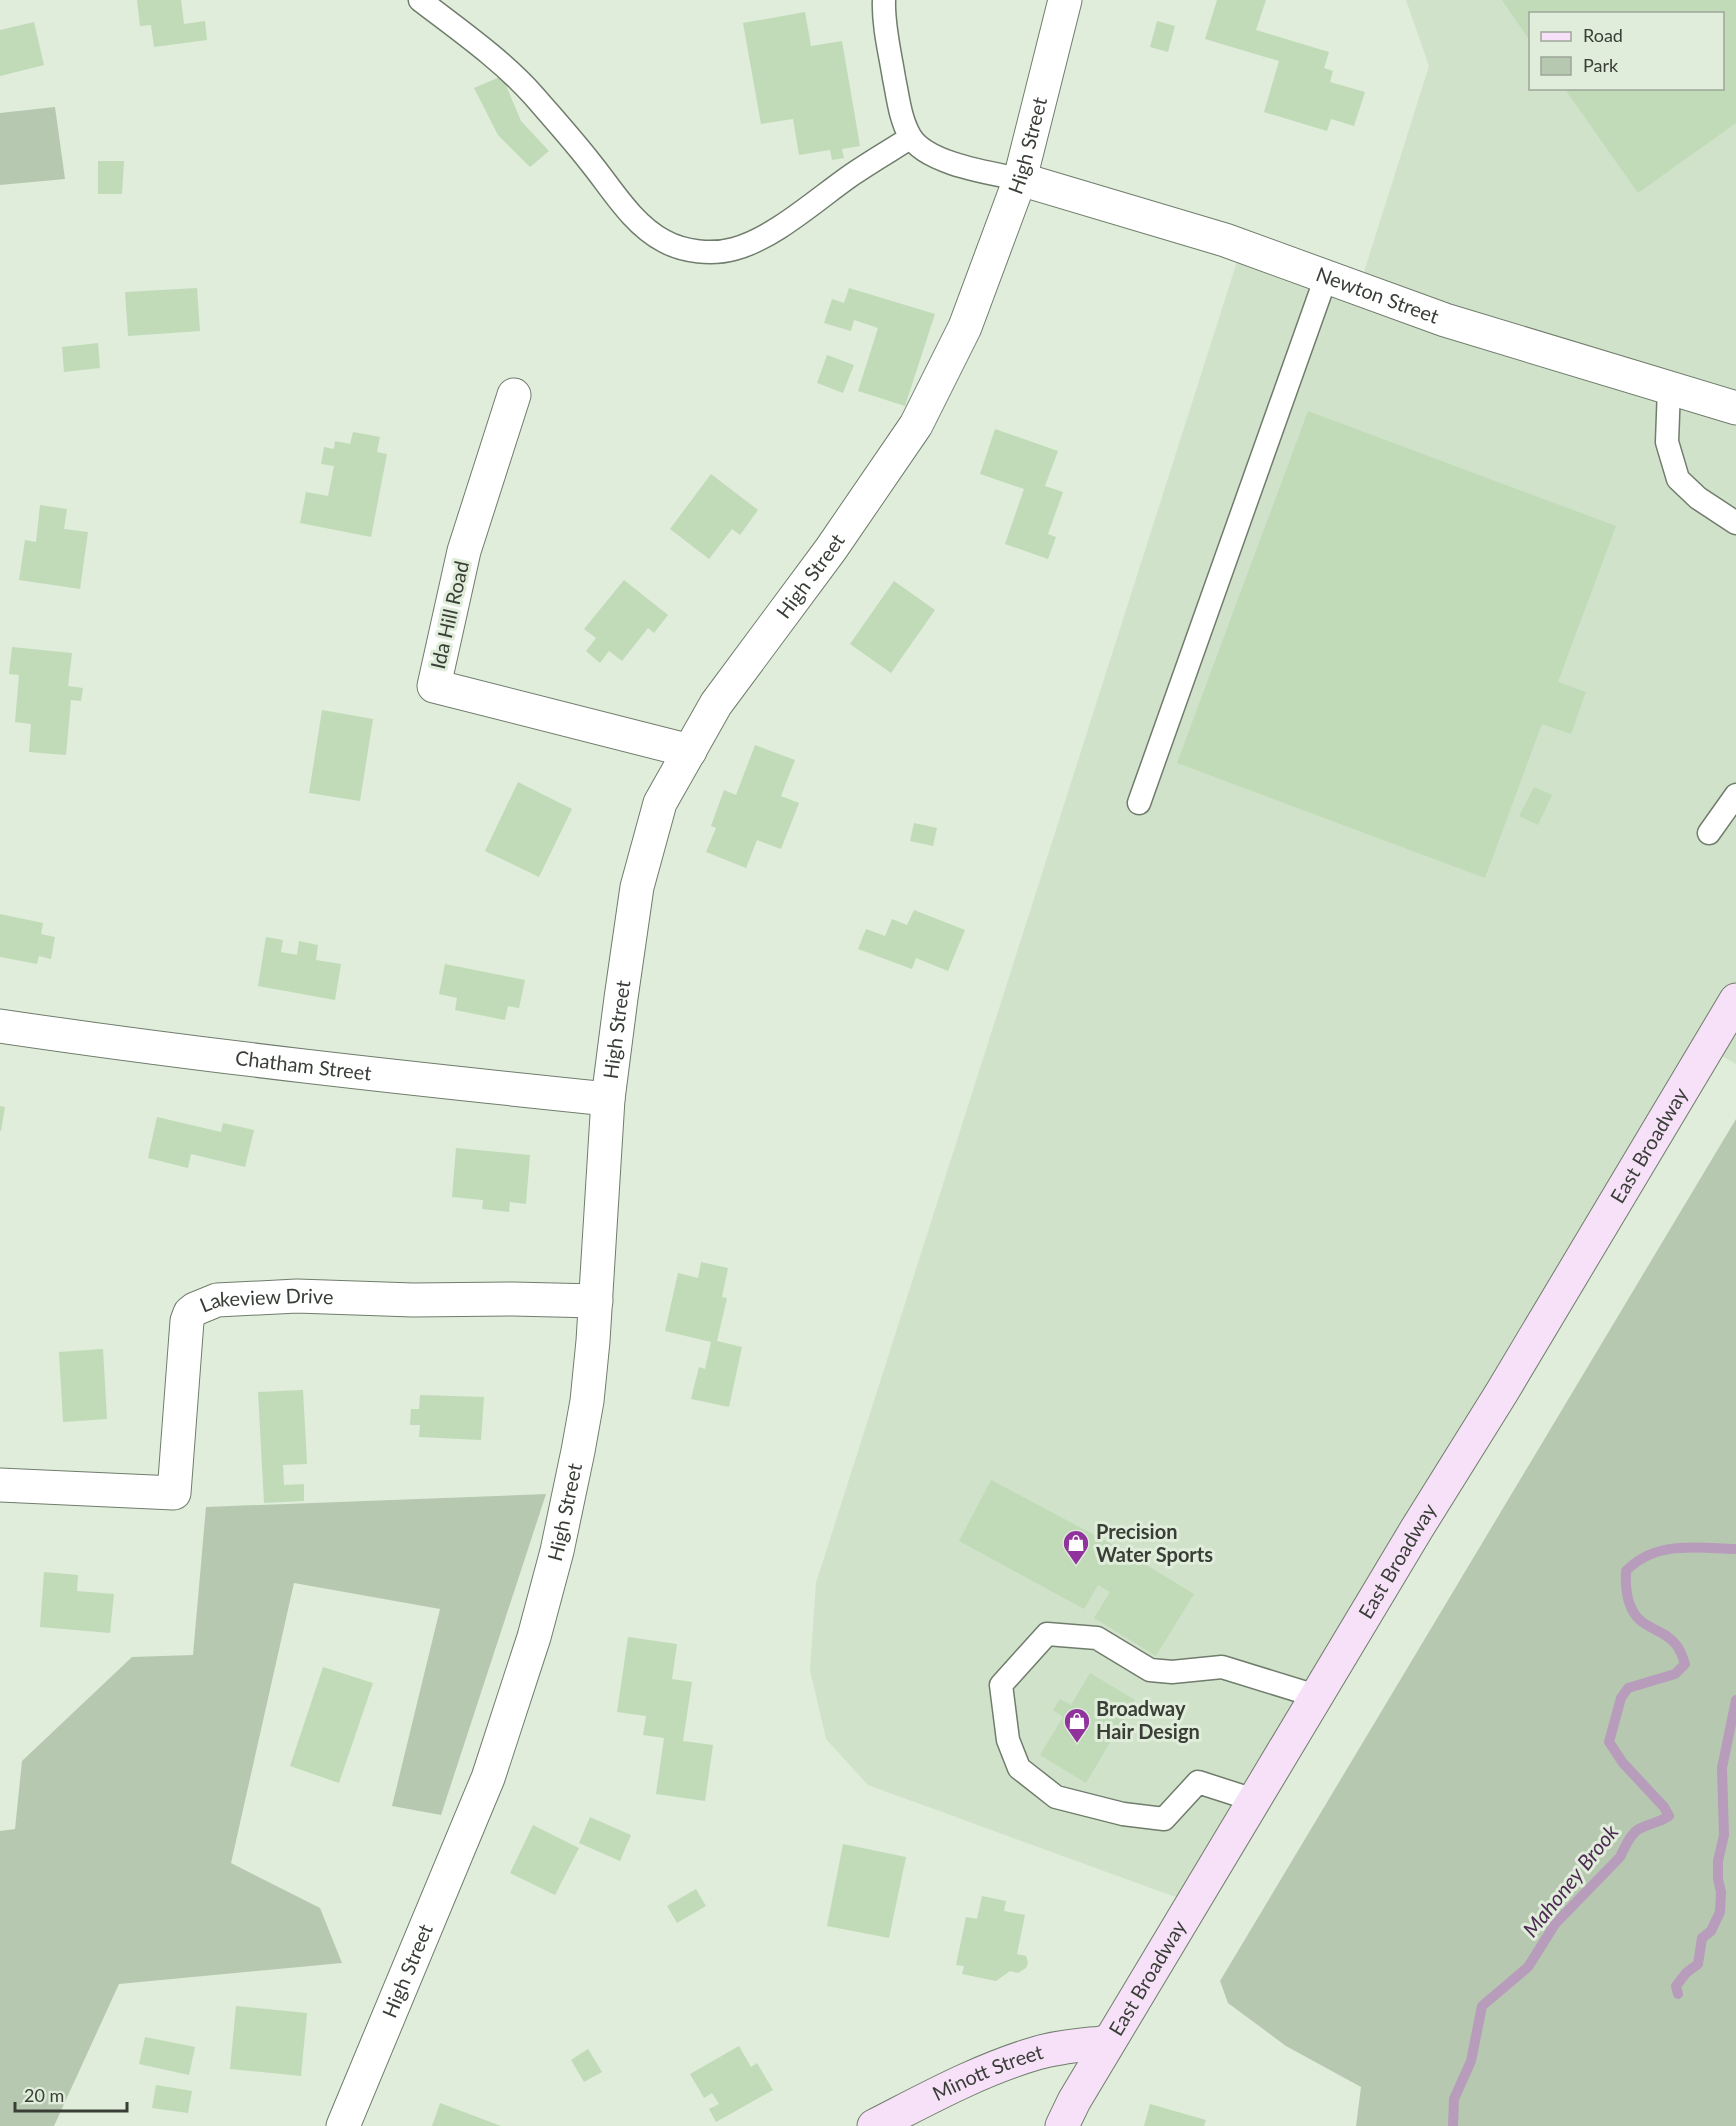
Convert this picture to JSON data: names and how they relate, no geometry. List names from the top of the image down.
{
  "streets": {
    "main road": ["East Broadway", "Minott Street"],
    "street": [
      "High Street",
      "Newton Street",
      "Ida Hill Road",
      "Chatham Street",
      "Lakeview Drive"
    ]
  },
  "crossings": [
    ["High Street", "Newton Street"],
    ["High Street", "Ida Hill Road"],
    ["High Street", "Chatham Street"],
    ["High Street", "Lakeview Drive"],
    ["East Broadway", "Minott Street"]
  ],
  "water": ["Mahoney Brook"],
  "places": {
    "shop": ["Precision Water Sports", "Broadway Hair Design"]
  },
  "legend": ["Road", "Park"],
  "scale_bar": "20 m"
}
